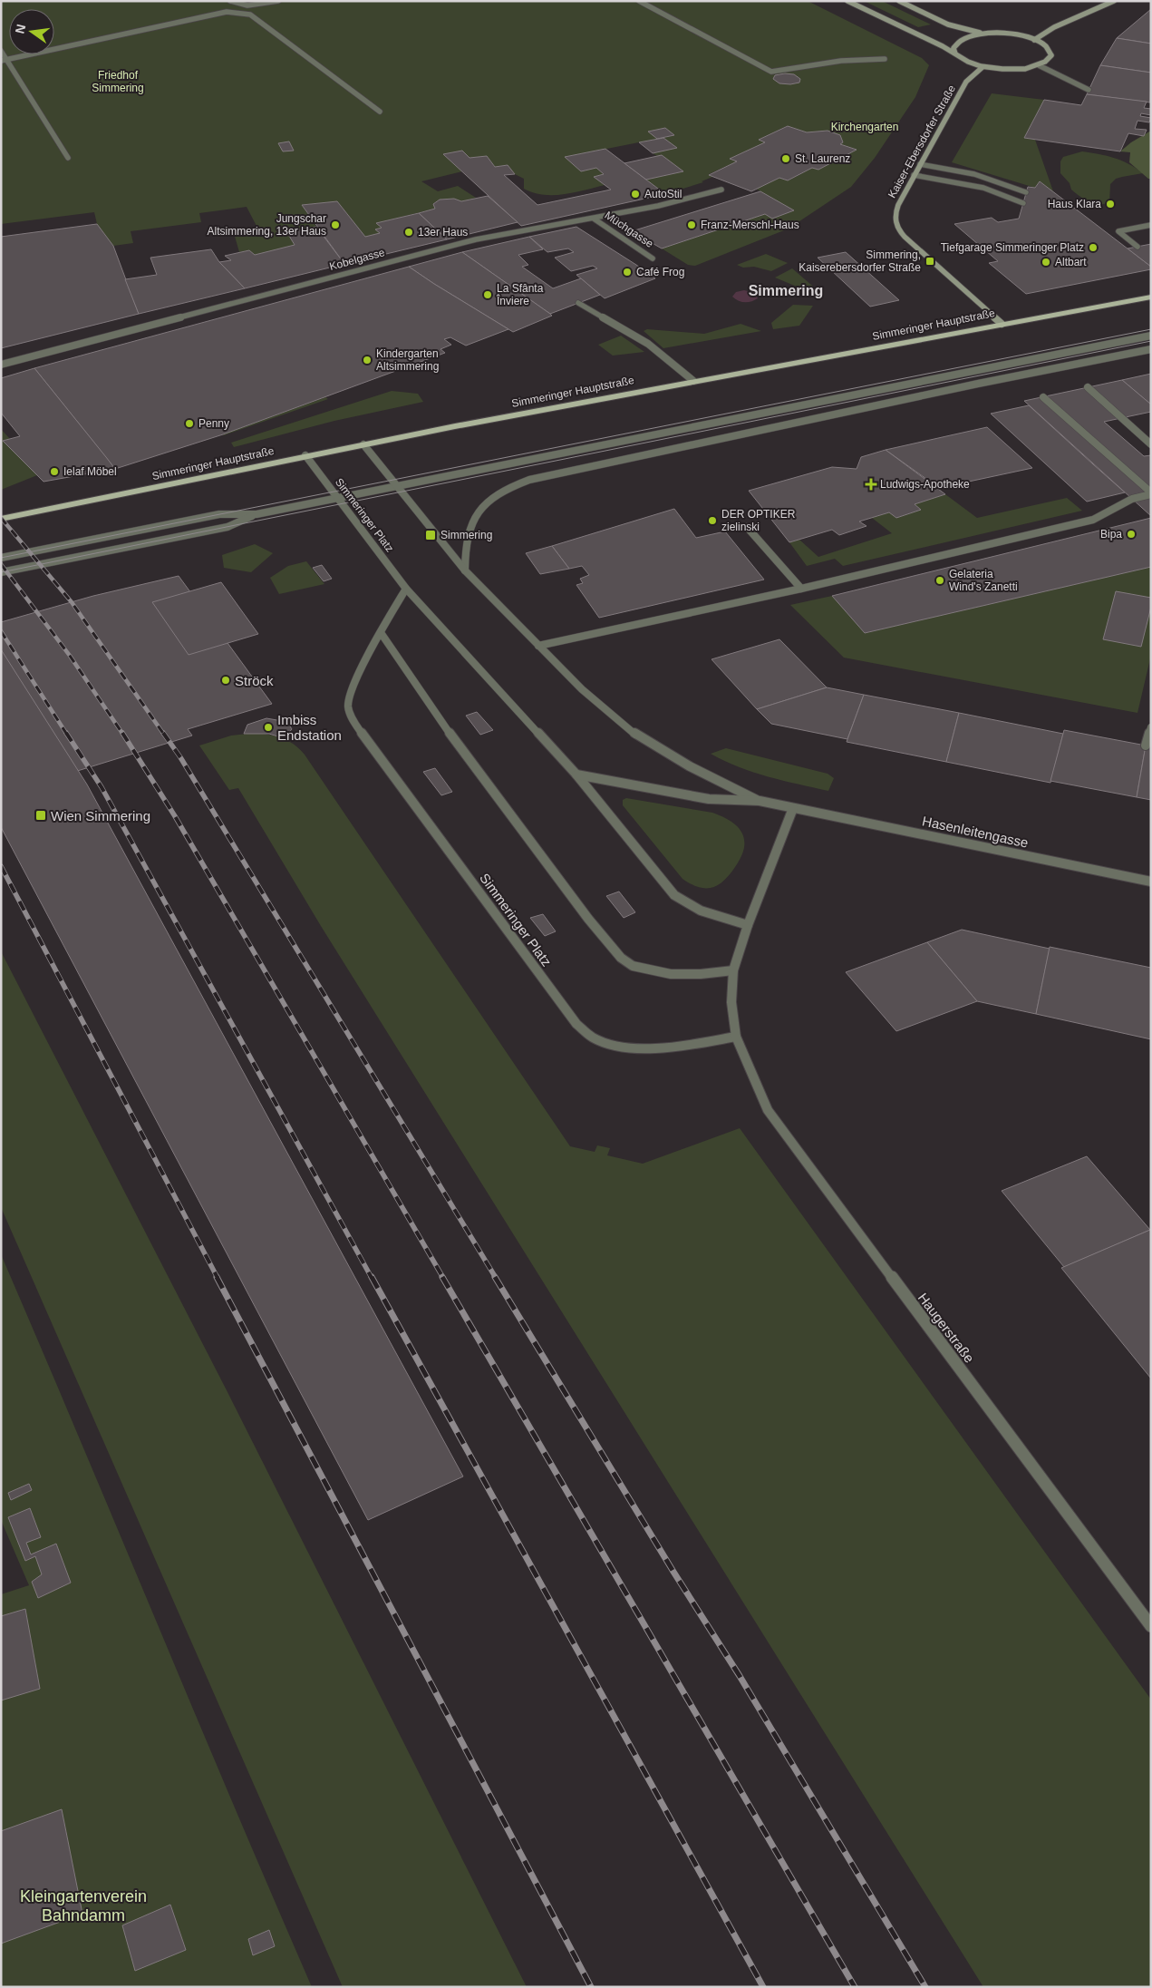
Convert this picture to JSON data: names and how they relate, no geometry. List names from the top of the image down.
{
  "streets": {
    "main road": ["Kaiser-Ebersdorfer Straße", "Simmeringer Hauptstraße"],
    "street": [
      "Müchgasse",
      "Kobelgasse",
      "Simmeringer Platz",
      "Hasenleitengasse",
      "Haugerstraße"
    ]
  },
  "crossings": [
    ["Kaiser-Ebersdorfer Straße", "Simmeringer Hauptstraße"],
    ["Müchgasse", "Kobelgasse"],
    ["Simmeringer Hauptstraße", "Simmeringer Platz"],
    ["Simmeringer Platz", "Haugerstraße"]
  ],
  "districts": ["Simmering"],
  "parks": ["Friedhof Simmering", "Kirchengarten", "Kleingartenverein Bahndamm"],
  "places": {
    "other": [
      "St. Laurenz",
      "AutoStil",
      "Haus Klara",
      "Jungschar Altsimmering, 13er Haus",
      "Franz-Merschl-Haus",
      "13er Haus",
      "Tiefgarage Simmeringer Platz",
      "Altbart",
      "Café Frog",
      "La Sfânta Înviere",
      "Kindergarten Altsimmering",
      "Penny",
      "Ielaf Möbel",
      "DER OPTIKER zielinski",
      "Bipa",
      "Gelateria Wind's Zanetti",
      "Ströck",
      "Imbiss Endstation"
    ],
    "transit": ["Simmering, Kaiserebersdorfer Straße", "Simmering", "Wien Simmering"],
    "health": ["Ludwigs-Apotheke"]
  },
  "north": "left"
}
